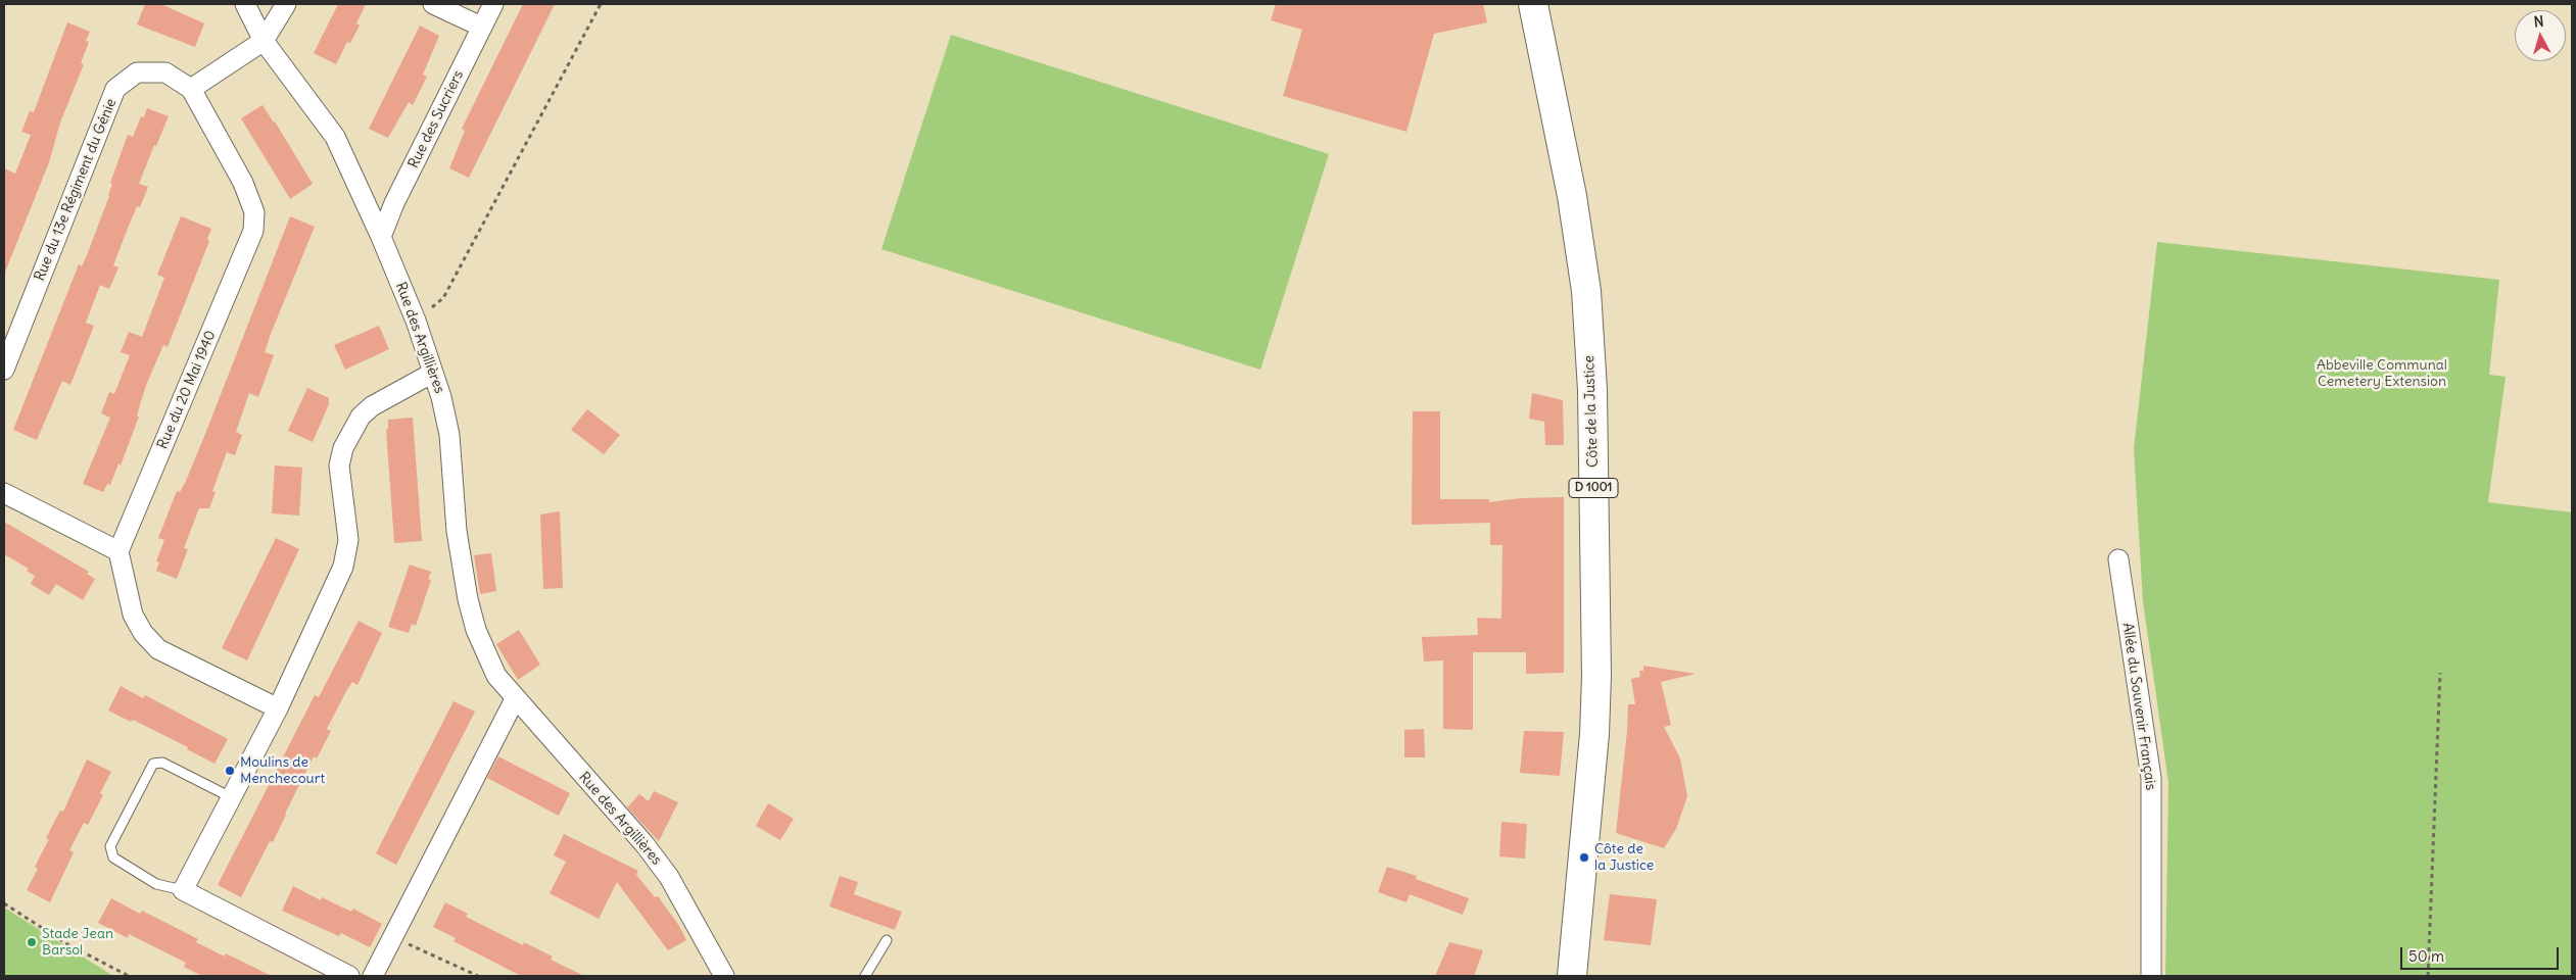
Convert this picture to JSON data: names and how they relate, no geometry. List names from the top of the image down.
{
  "streets": {
    "main road": ["Côte de la Justice", "D 1001"],
    "street": [
      "Rue des Sucriers",
      "Rue du 13e Régiment du Génie",
      "Rue des Argillières",
      "Rue du 20 Mai 1940",
      "Allée du Souvenir Français"
    ]
  },
  "crossings": [
    ["Rue des Sucriers", "Rue des Argillières"],
    ["Rue du 13e Régiment du Génie", "Rue du 20 Mai 1940"]
  ],
  "parks": ["Abbeville Communal Cemetery Extension"],
  "places": ["Moulins de Menchecourt", "Côte de la Justice", "Stade Jean Barsol"],
  "scale_bar": "50 m",
  "north": "top"
}
